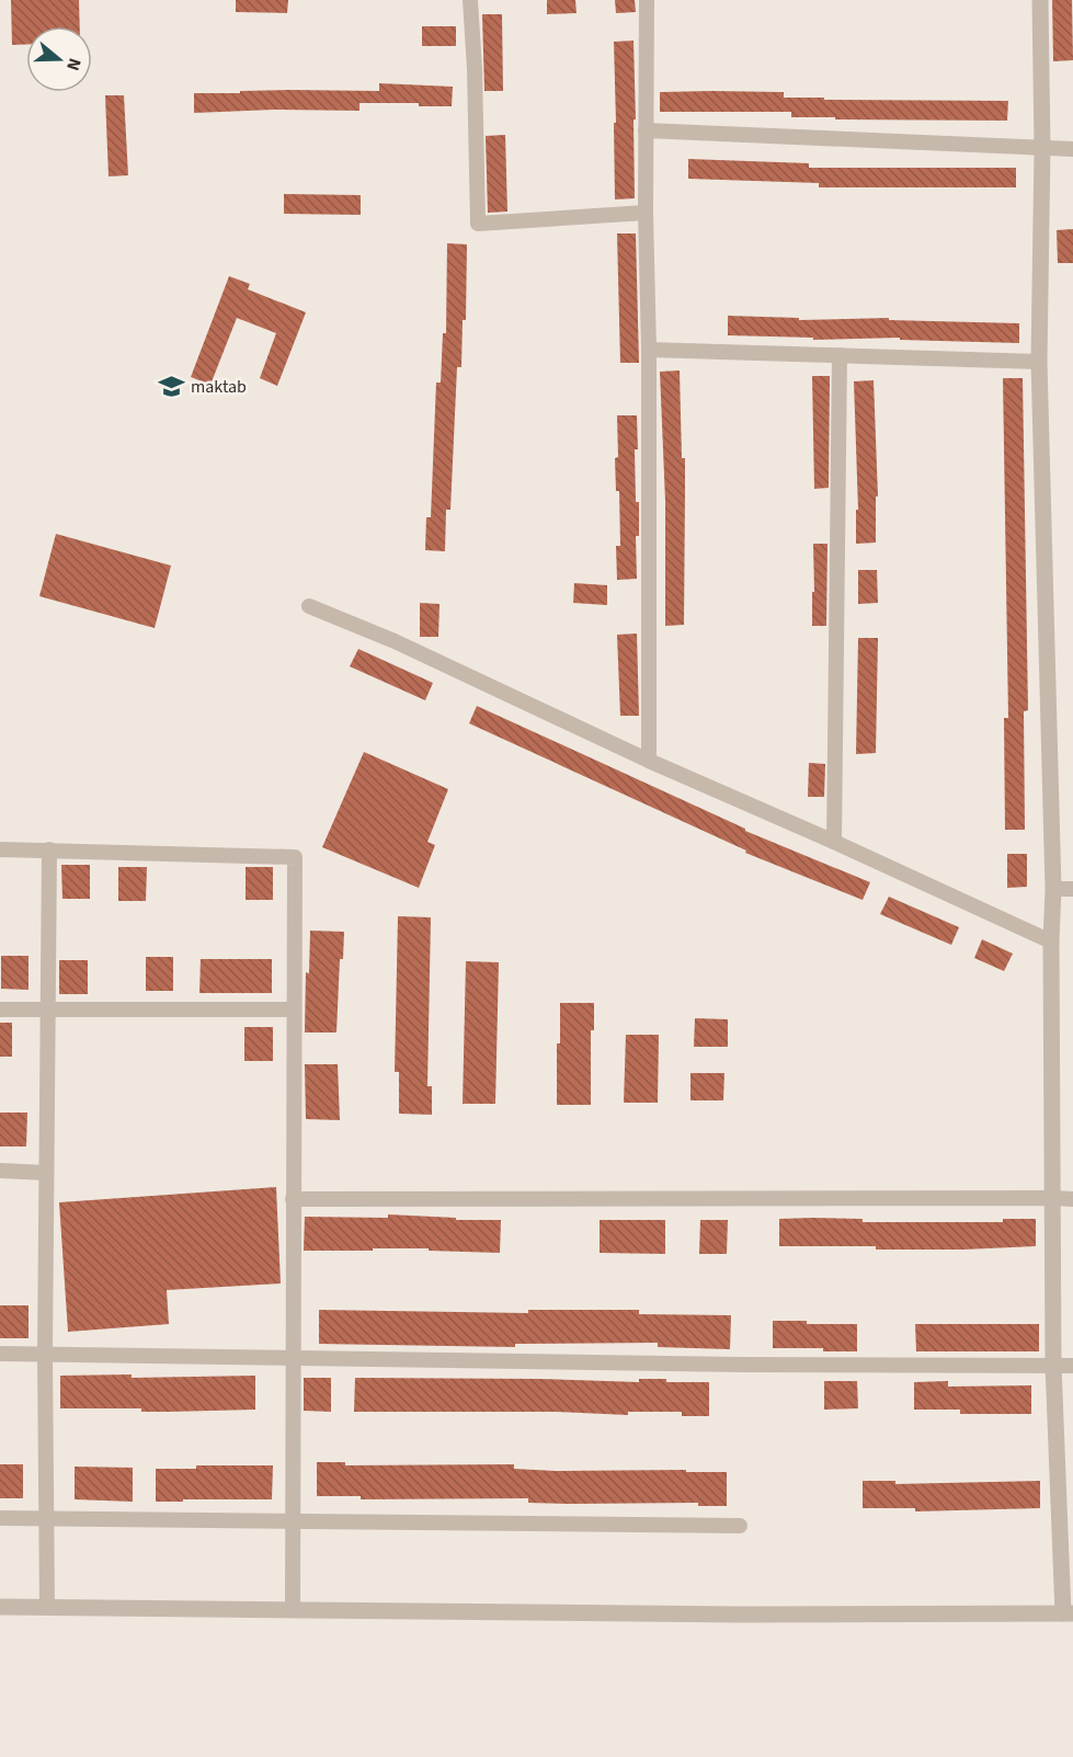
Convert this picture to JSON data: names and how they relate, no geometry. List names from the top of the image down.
{
  "places": {
    "school or university": ["maktab"]
  },
  "north": "right"
}
